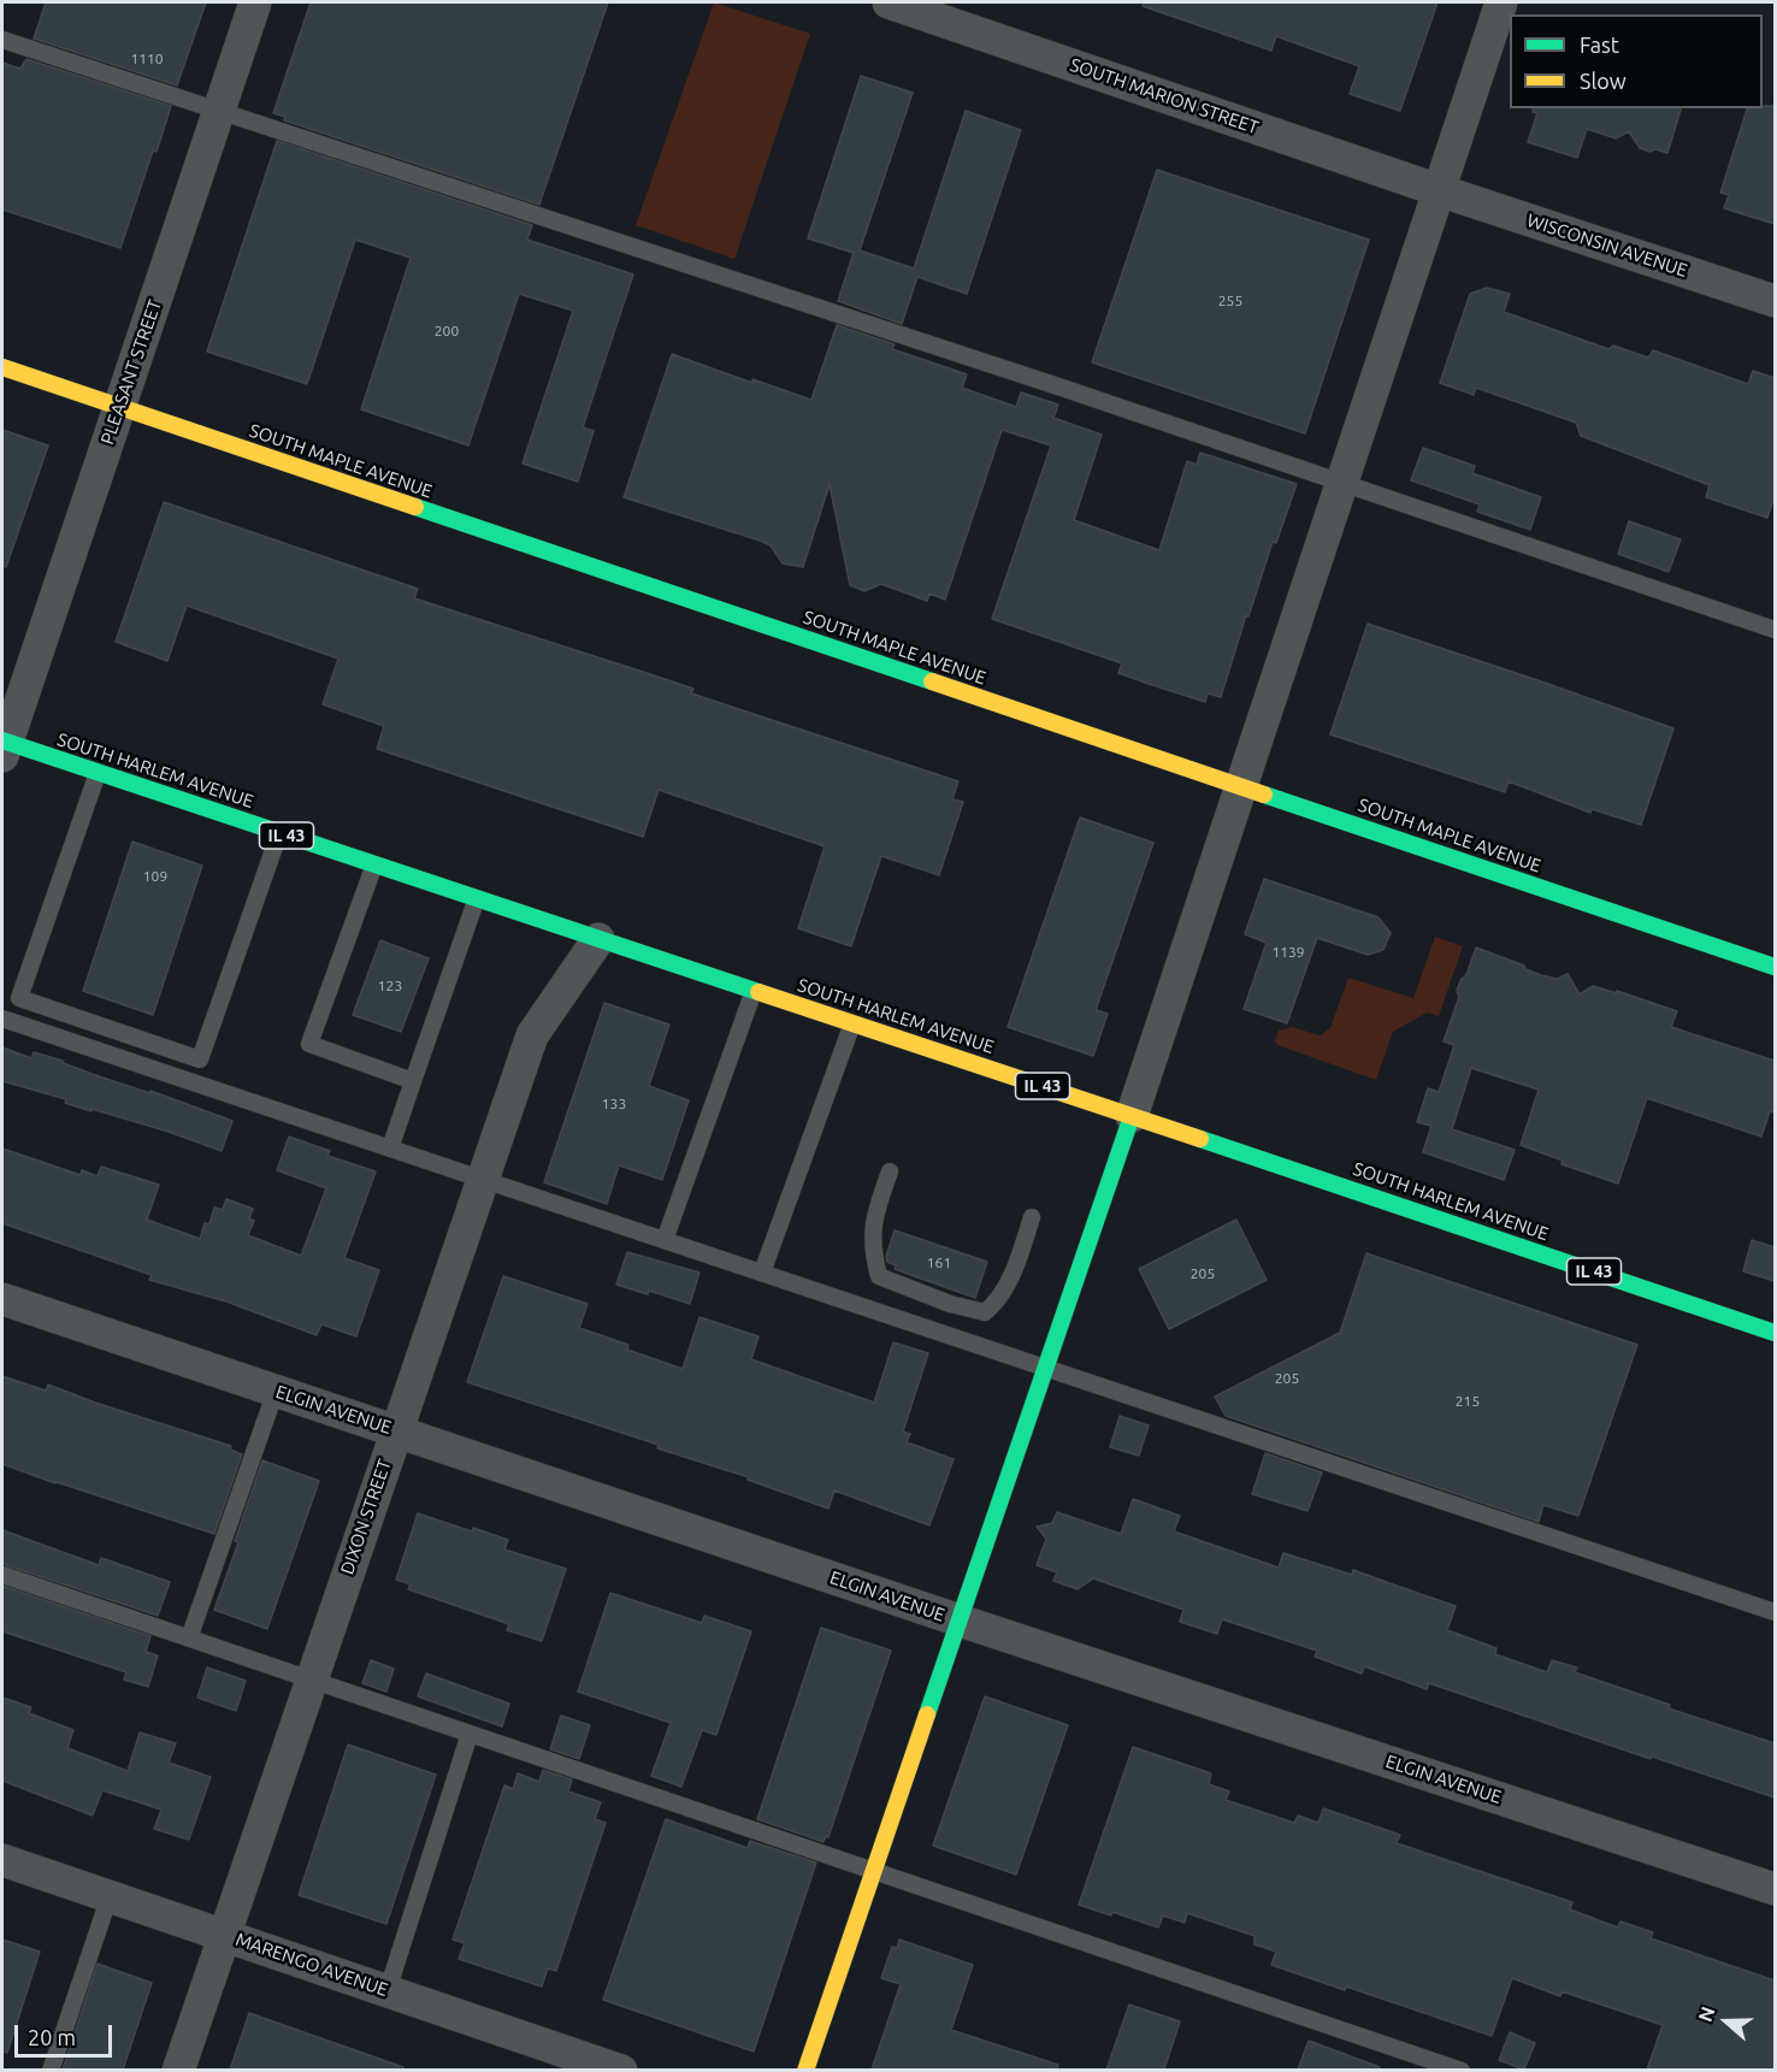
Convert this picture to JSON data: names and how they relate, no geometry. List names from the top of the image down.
{
  "streets": {
    "street": [
      "SOUTH MARION STREET",
      "WISCONSIN AVENUE",
      "PLEASANT STREET",
      "SOUTH MAPLE AVENUE",
      "SOUTH HARLEM AVENUE",
      "IL 43",
      "ELGIN AVENUE",
      "DIXON STREET",
      "MARENGO AVENUE"
    ]
  },
  "crossings": [
    ["SOUTH MARION STREET", "WISCONSIN AVENUE"],
    ["PLEASANT STREET", "SOUTH MAPLE AVENUE"],
    ["PLEASANT STREET", "SOUTH HARLEM AVENUE"],
    ["SOUTH HARLEM AVENUE", "DIXON STREET"],
    ["ELGIN AVENUE", "DIXON STREET"],
    ["DIXON STREET", "MARENGO AVENUE"]
  ],
  "house_numbers": [
    "1110",
    "255",
    "200",
    "109",
    "1139",
    "123",
    "133",
    "161",
    "205",
    "205",
    "215"
  ],
  "legend": ["Fast", "Slow"],
  "scale_bar": "20 m",
  "north": "left"
}
